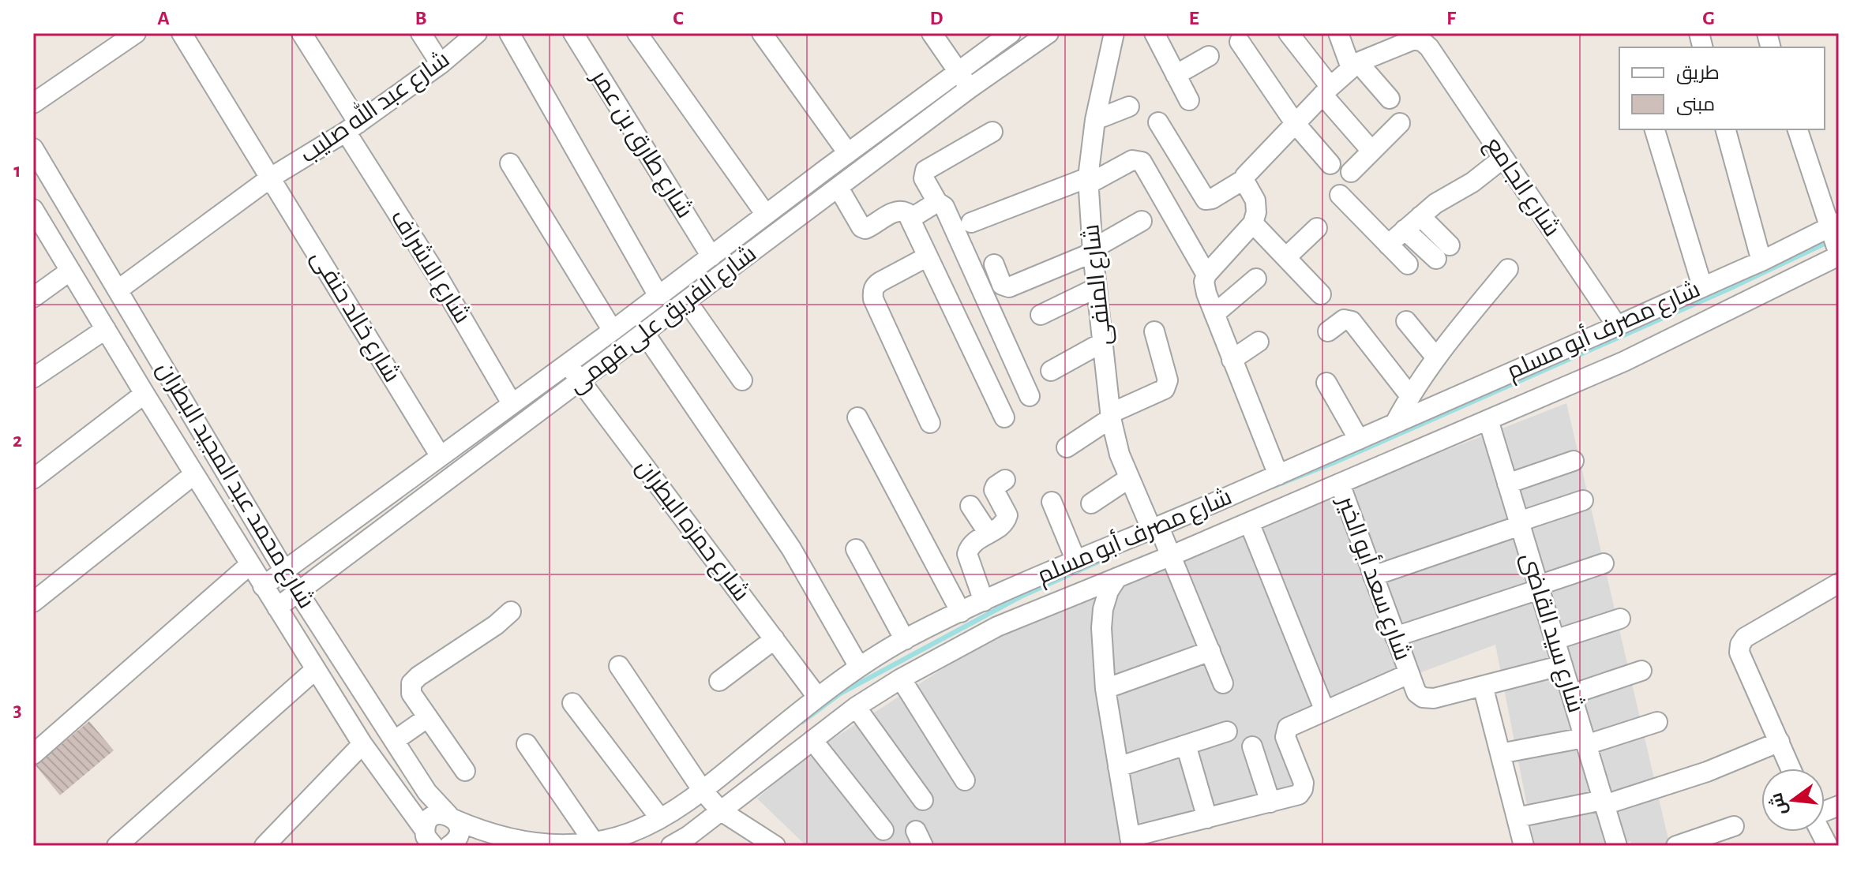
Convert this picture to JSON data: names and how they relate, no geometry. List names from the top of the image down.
{
  "streets": {
    "street": [
      "شارع عبد الله صليب",
      "شارع طارق بن عمر",
      "شارع الجامع",
      "شارع الاشراف",
      "شارع المنفى",
      "شارع خالد حنفى",
      "شارع الفريق على فهمى",
      "شارع مصرف أبو مسلم",
      "شارع محمد عبد المجيد البطران",
      "شارع حمزه البطران",
      "شارع سعد أبو الخير",
      "شارع سيد القاضى"
    ]
  },
  "crossings": [
    ["شارع عبد الله صليب", "شارع الاشراف"],
    ["شارع عبد الله صليب", "شارع خالد حنفى"],
    ["شارع عبد الله صليب", "شارع محمد عبد المجيد البطران"],
    ["شارع طارق بن عمر", "شارع الفريق على فهمى"],
    ["شارع الجامع", "شارع مصرف أبو مسلم"],
    ["شارع الاشراف", "شارع الفريق على فهمى"],
    ["شارع المنفى", "شارع مصرف أبو مسلم"],
    ["شارع خالد حنفى", "شارع الفريق على فهمى"],
    ["شارع الفريق على فهمى", "شارع محمد عبد المجيد البطران"],
    ["شارع الفريق على فهمى", "شارع حمزه البطران"],
    ["شارع مصرف أبو مسلم", "شارع محمد عبد المجيد البطران"],
    ["شارع مصرف أبو مسلم", "شارع حمزه البطران"],
    ["شارع مصرف أبو مسلم", "شارع سعد أبو الخير"],
    ["شارع مصرف أبو مسلم", "شارع سيد القاضى"]
  ],
  "legend": ["طريق", "مبنى"],
  "north": "left",
  "grid": {
    "columns": [
      "A",
      "B",
      "C",
      "D",
      "E",
      "F",
      "G"
    ],
    "rows": ["1", "2", "3"]
  }
}
